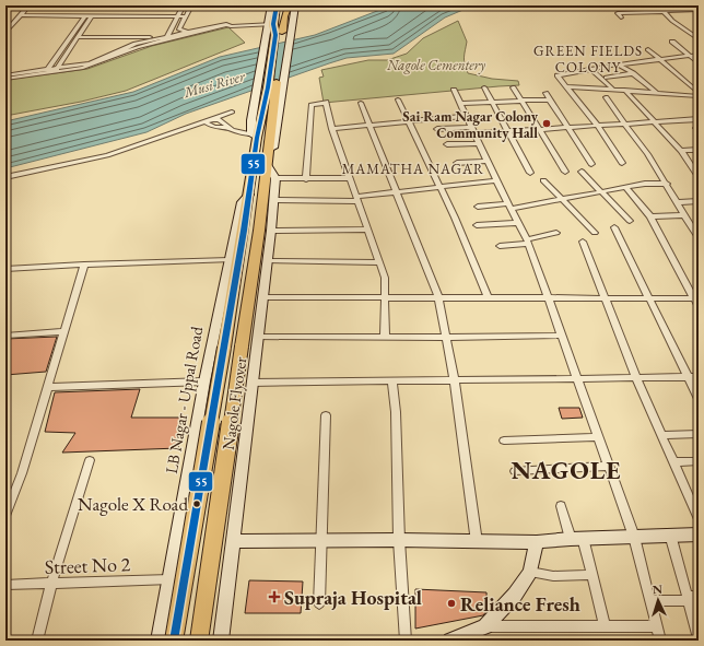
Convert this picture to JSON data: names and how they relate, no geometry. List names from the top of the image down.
{
  "streets": {
    "highway": ["Nagole Flyover"],
    "street": ["LB Nagar - Uppal Road", "Street No 2"]
  },
  "crossings": [
    ["LB Nagar - Uppal Road", "Nagole Flyover"],
    ["LB Nagar - Uppal Road", "Street No 2"]
  ],
  "districts": ["GREEN FIELDS COLONY", "MAMATHA NAGAR", "NAGOLE"],
  "water": ["Musi River"],
  "parks": ["Nagole Cementery"],
  "places": {
    "other": ["Sai Ram Nagar Colony Community Hall", "Nagole X Road", "Reliance Fresh"],
    "health": ["Supraja Hospital"]
  },
  "lines": ["transit line 55"],
  "north": "top"
}
